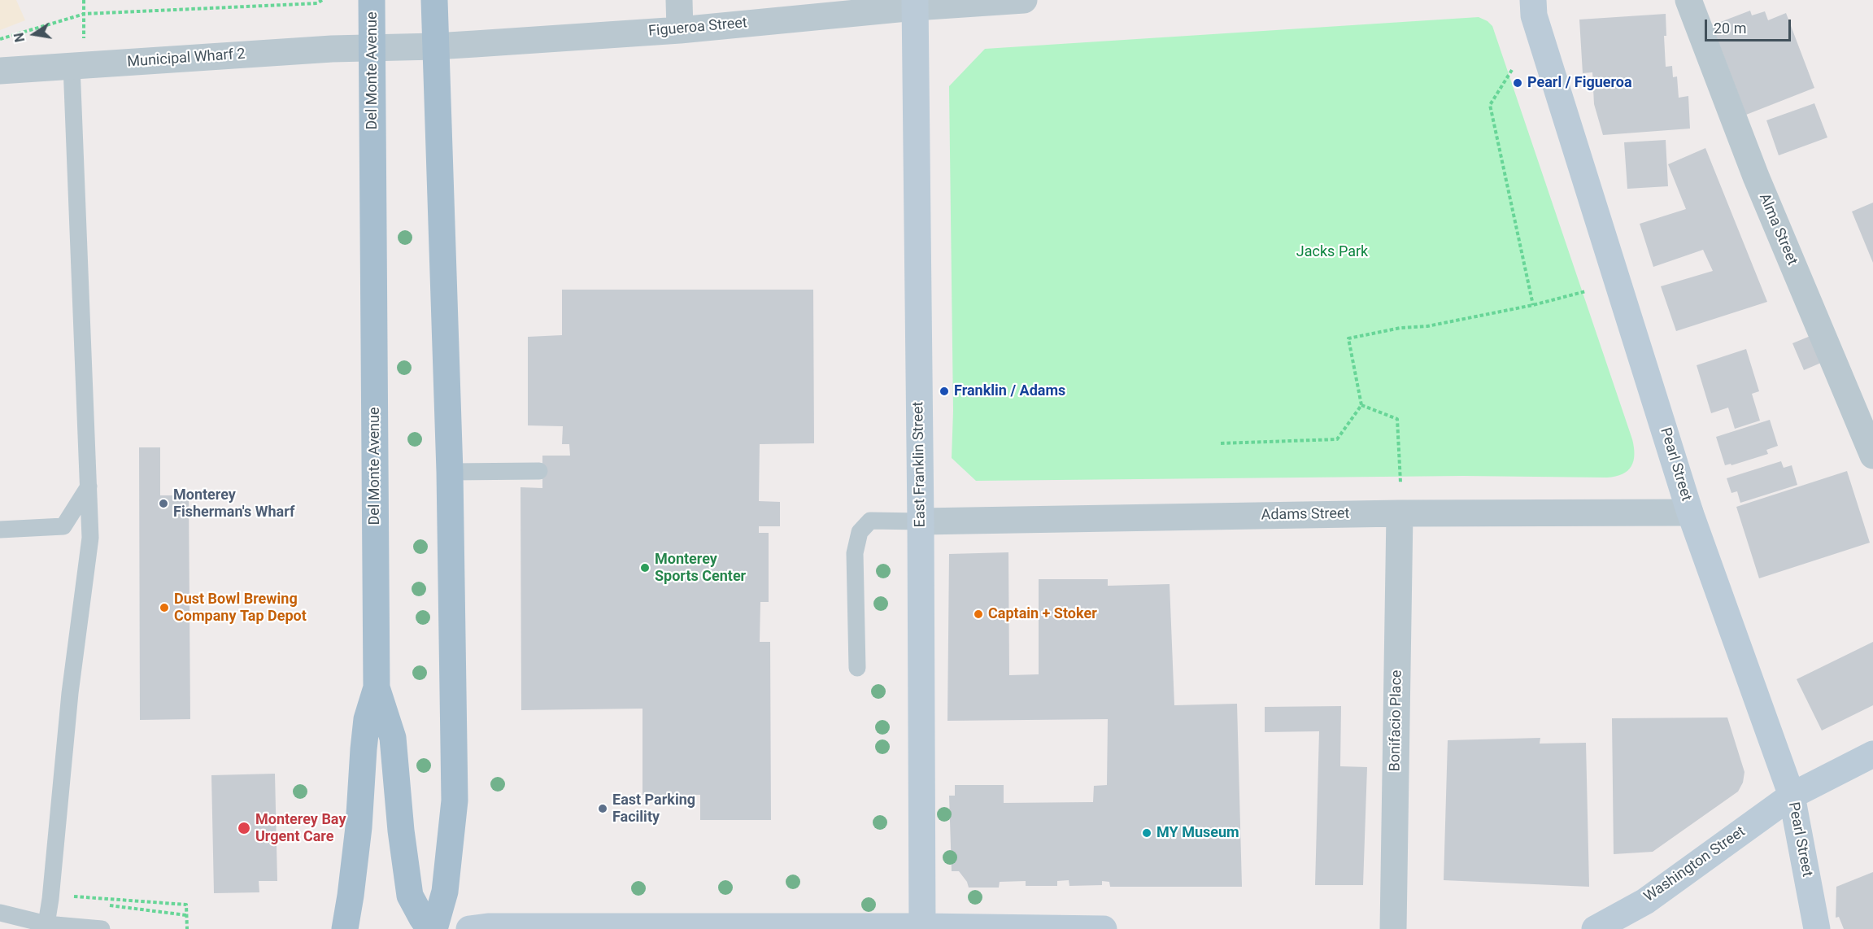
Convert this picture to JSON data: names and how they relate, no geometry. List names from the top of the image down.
{
  "streets": {
    "main road": ["Del Monte Avenue"],
    "street": [
      "Figueroa Street",
      "Municipal Wharf 2",
      "Alma Street",
      "East Franklin Street",
      "Pearl Street",
      "Adams Street",
      "Bonifacio Place",
      "Washington Street"
    ]
  },
  "crossings": [
    ["Figueroa Street", "Municipal Wharf 2"],
    ["Figueroa Street", "Del Monte Avenue"],
    ["Figueroa Street", "East Franklin Street"],
    ["Municipal Wharf 2", "Del Monte Avenue"],
    ["East Franklin Street", "Adams Street"],
    ["Pearl Street", "Adams Street"],
    ["Pearl Street", "Washington Street"],
    ["Adams Street", "Bonifacio Place"]
  ],
  "parks": ["Jacks Park"],
  "places": [
    "Pearl / Figueroa",
    "Franklin / Adams",
    "Monterey Fisherman's Wharf",
    "Monterey Sports Center",
    "Dust Bowl Brewing Company Tap Depot",
    "Captain + Stoker",
    "East Parking Facility",
    "Monterey Bay Urgent Care",
    "MY Museum"
  ],
  "scale_bar": "20 m",
  "north": "left"
}
